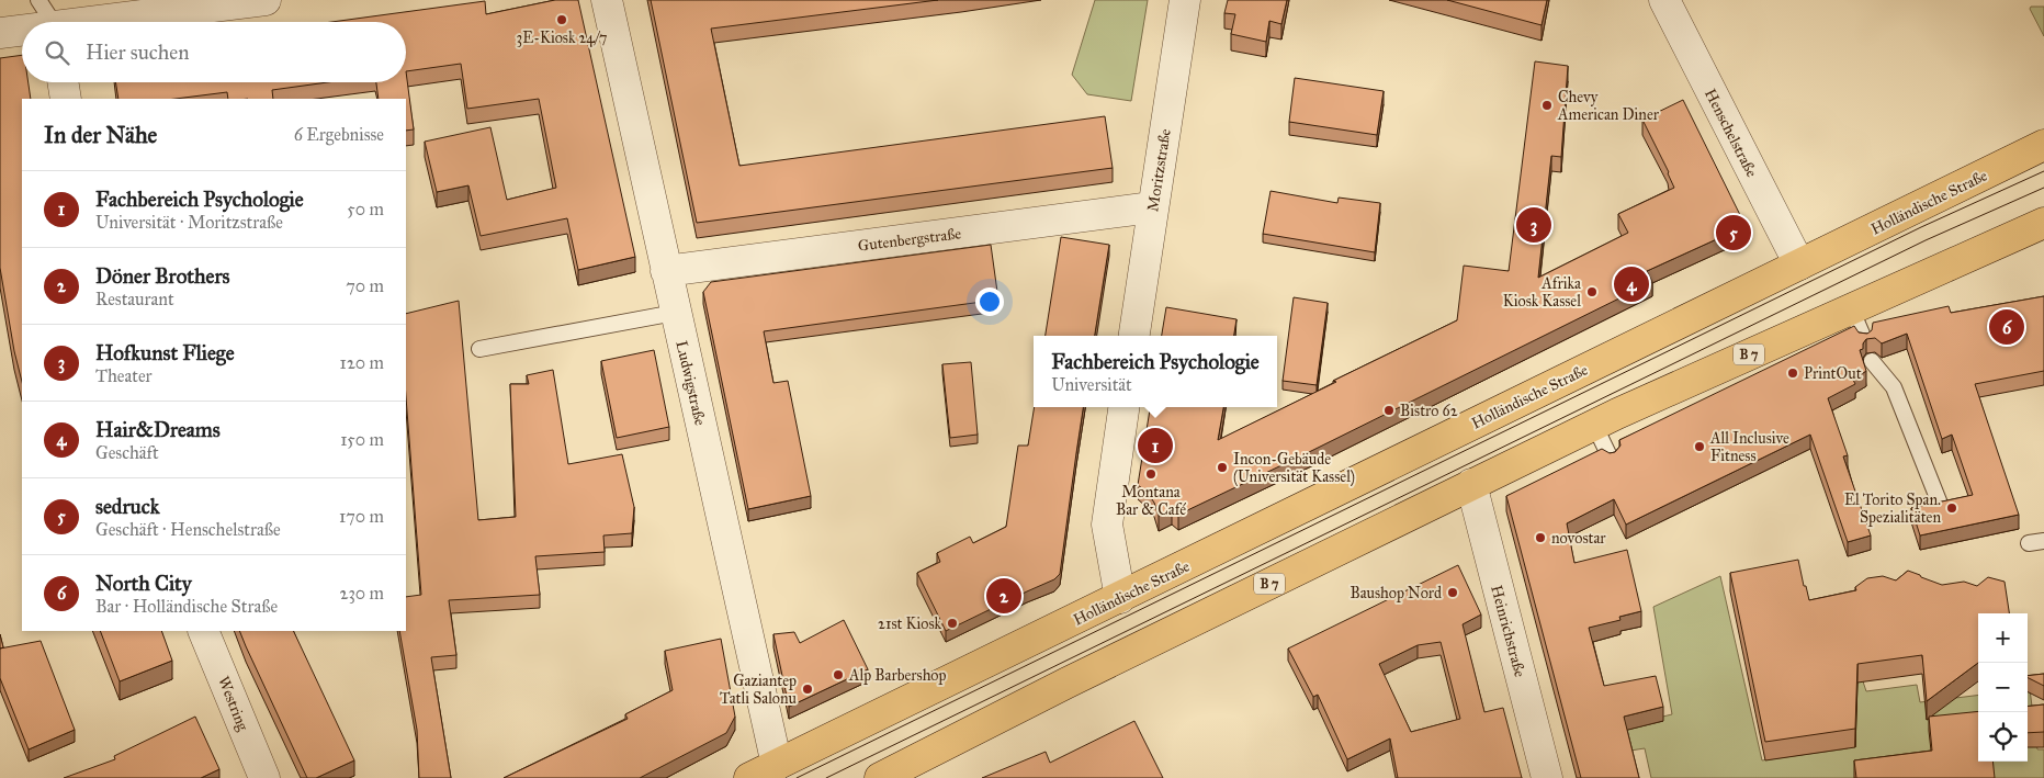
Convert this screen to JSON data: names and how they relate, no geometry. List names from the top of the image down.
{
  "streets": {
    "main road": ["Holländische Straße", "B 7"],
    "street": [
      "Henschelstraße",
      "Moritzstraße",
      "Gutenbergstraße",
      "Ludwigstraße",
      "Heinrichstraße",
      "Westring"
    ]
  },
  "crossings": [
    ["Henschelstraße", "Holländische Straße"],
    ["Moritzstraße", "Gutenbergstraße"],
    ["Holländische Straße", "Ludwigstraße"],
    ["Gutenbergstraße", "Ludwigstraße"],
    ["B 7", "Heinrichstraße"]
  ],
  "places": [
    "3E-Kiosk 24/7",
    "Chevy American Diner",
    "Afrika Kiosk Kassel",
    "PrintOut",
    "Bistro 62",
    "All Inclusive Fitness",
    "Incon-Gebäude (Universität Kassel)",
    "Montana Bar & Café",
    "El Torito Span. Spezialitäten",
    "novostar",
    "Baushop Nord",
    "21st Kiosk",
    "Alp Barbershop",
    "Gaziantep Tatli Salonu"
  ],
  "page": {
    "search": "Hier suchen",
    "heading": ["In der Nähe", "6 Ergebnisse"],
    "list": [
      {
        "mark": "1",
        "name": "Fachbereich Psychologie",
        "note": "Universität · Moritzstraße",
        "value": "50 m"
      },
      {
        "mark": "2",
        "name": "Döner Brothers",
        "note": "Restaurant",
        "value": "70 m"
      },
      {
        "mark": "3",
        "name": "Hofkunst Fliege",
        "note": "Theater",
        "value": "120 m"
      },
      {
        "mark": "4",
        "name": "Hair&Dreams",
        "note": "Geschäft",
        "value": "150 m"
      },
      {
        "mark": "5",
        "name": "sedruck",
        "note": "Geschäft · Henschelstraße",
        "value": "170 m"
      },
      {
        "mark": "6",
        "name": "North City",
        "note": "Bar · Holländische Straße",
        "value": "230 m"
      }
    ],
    "pins": [
      "3",
      "5",
      "4",
      "6",
      "1",
      "2"
    ],
    "popup": ["Fachbereich Psychologie", "Universität"],
    "map_buttons": ["+", "−"]
  }
}
